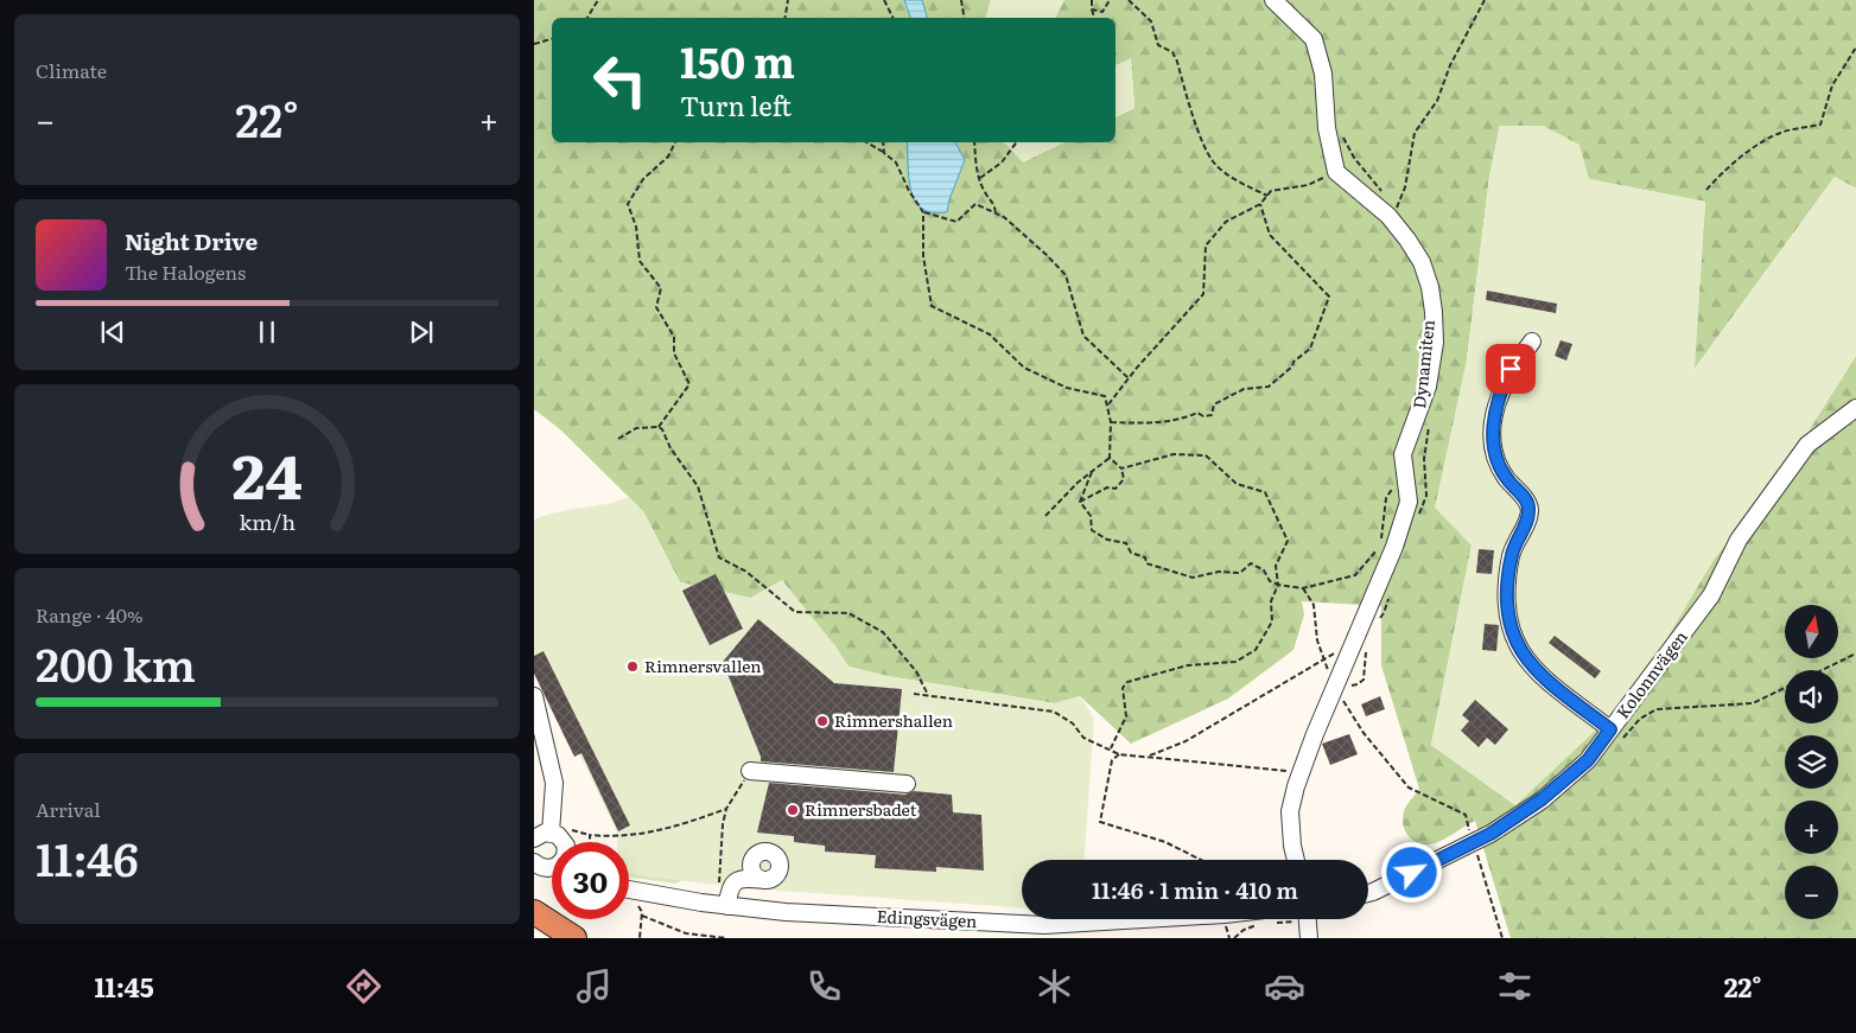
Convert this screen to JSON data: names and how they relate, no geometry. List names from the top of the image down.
{
  "streets": {
    "street": ["Kolonnvägen", "Edingsvägen"],
    "path": ["Dynamiten"]
  },
  "places": ["Rimnersvallen", "Rimnershallen", "Rimnersbadet"],
  "north": "top",
  "page": {
    "tile": [
      "Climate",
      ["Range · 40%", "200 km"],
      ["Arrival", "11:46"]
    ],
    "turn": ["150 m", "Turn left"],
    "heat": ["−", "22°", "+"],
    "song": ["Night Drive", "The Halogens"],
    "map_buttons": ["+", "−"],
    "limit": "30",
    "trip": "11:46 · 1 min · 410 m",
    "tabs": ["11:45", "22°"],
    "gauge": ["24", "km/h"]
  }
}
